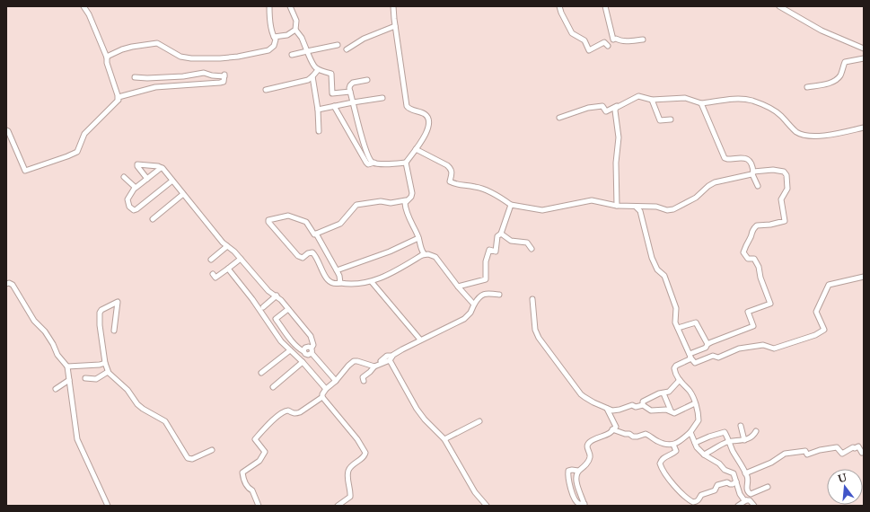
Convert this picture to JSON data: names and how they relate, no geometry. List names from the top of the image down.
{
  "north": "top"
}
